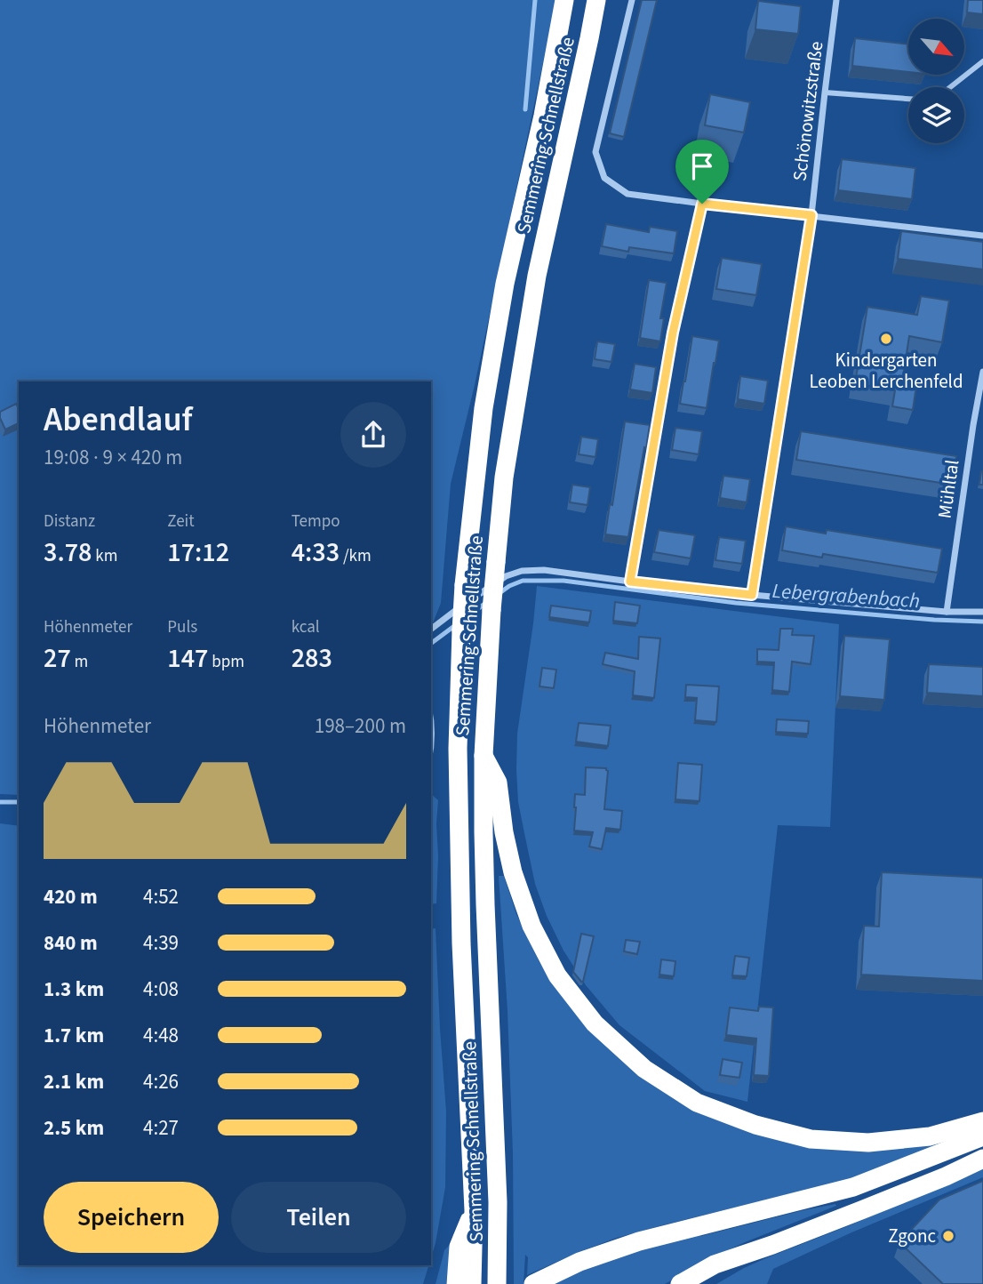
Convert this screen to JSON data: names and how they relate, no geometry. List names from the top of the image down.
{
  "streets": {
    "highway": ["Semmering Schnellstraße"],
    "street": ["Schönowitzstraße", "Mühltal"]
  },
  "water": ["Lebergrabenbach"],
  "places": ["Kindergarten Leoben Lerchenfeld", "Zgonc"],
  "north": "bottom right",
  "page": {
    "heading": ["Abendlauf", "19:08 · 9 × 420 m"],
    "stats": [
      ["Distanz", "3.78 km"],
      ["Zeit", "17:12"],
      ["Tempo", "4:33 /km"],
      ["Höhenmeter", "27 m"],
      ["Puls", "147 bpm"],
      ["kcal", "283"]
    ],
    "chart": ["Höhenmeter", "198–200 m"],
    "list": [
      {
        "name": "420 m",
        "note": "4:52"
      },
      {
        "name": "840 m",
        "note": "4:39"
      },
      {
        "name": "1.3 km",
        "note": "4:08"
      },
      {
        "name": "1.7 km",
        "note": "4:48"
      },
      {
        "name": "2.1 km",
        "note": "4:26"
      },
      {
        "name": "2.5 km",
        "note": "4:27"
      }
    ],
    "buttons": ["Speichern", "Teilen"]
  }
}
